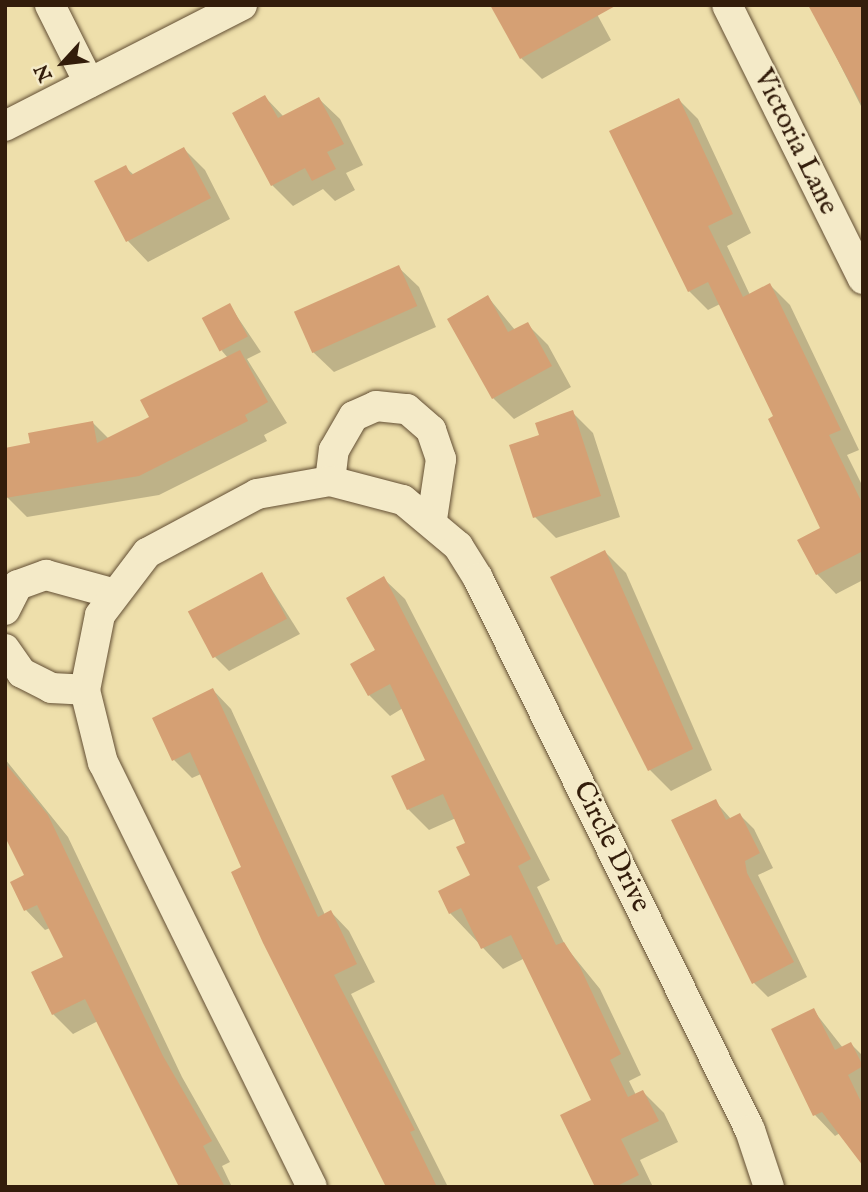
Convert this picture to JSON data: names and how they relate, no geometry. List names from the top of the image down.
{
  "streets": {
    "street": ["Victoria Lane", "Circle Drive"]
  },
  "north": "bottom left"
}
